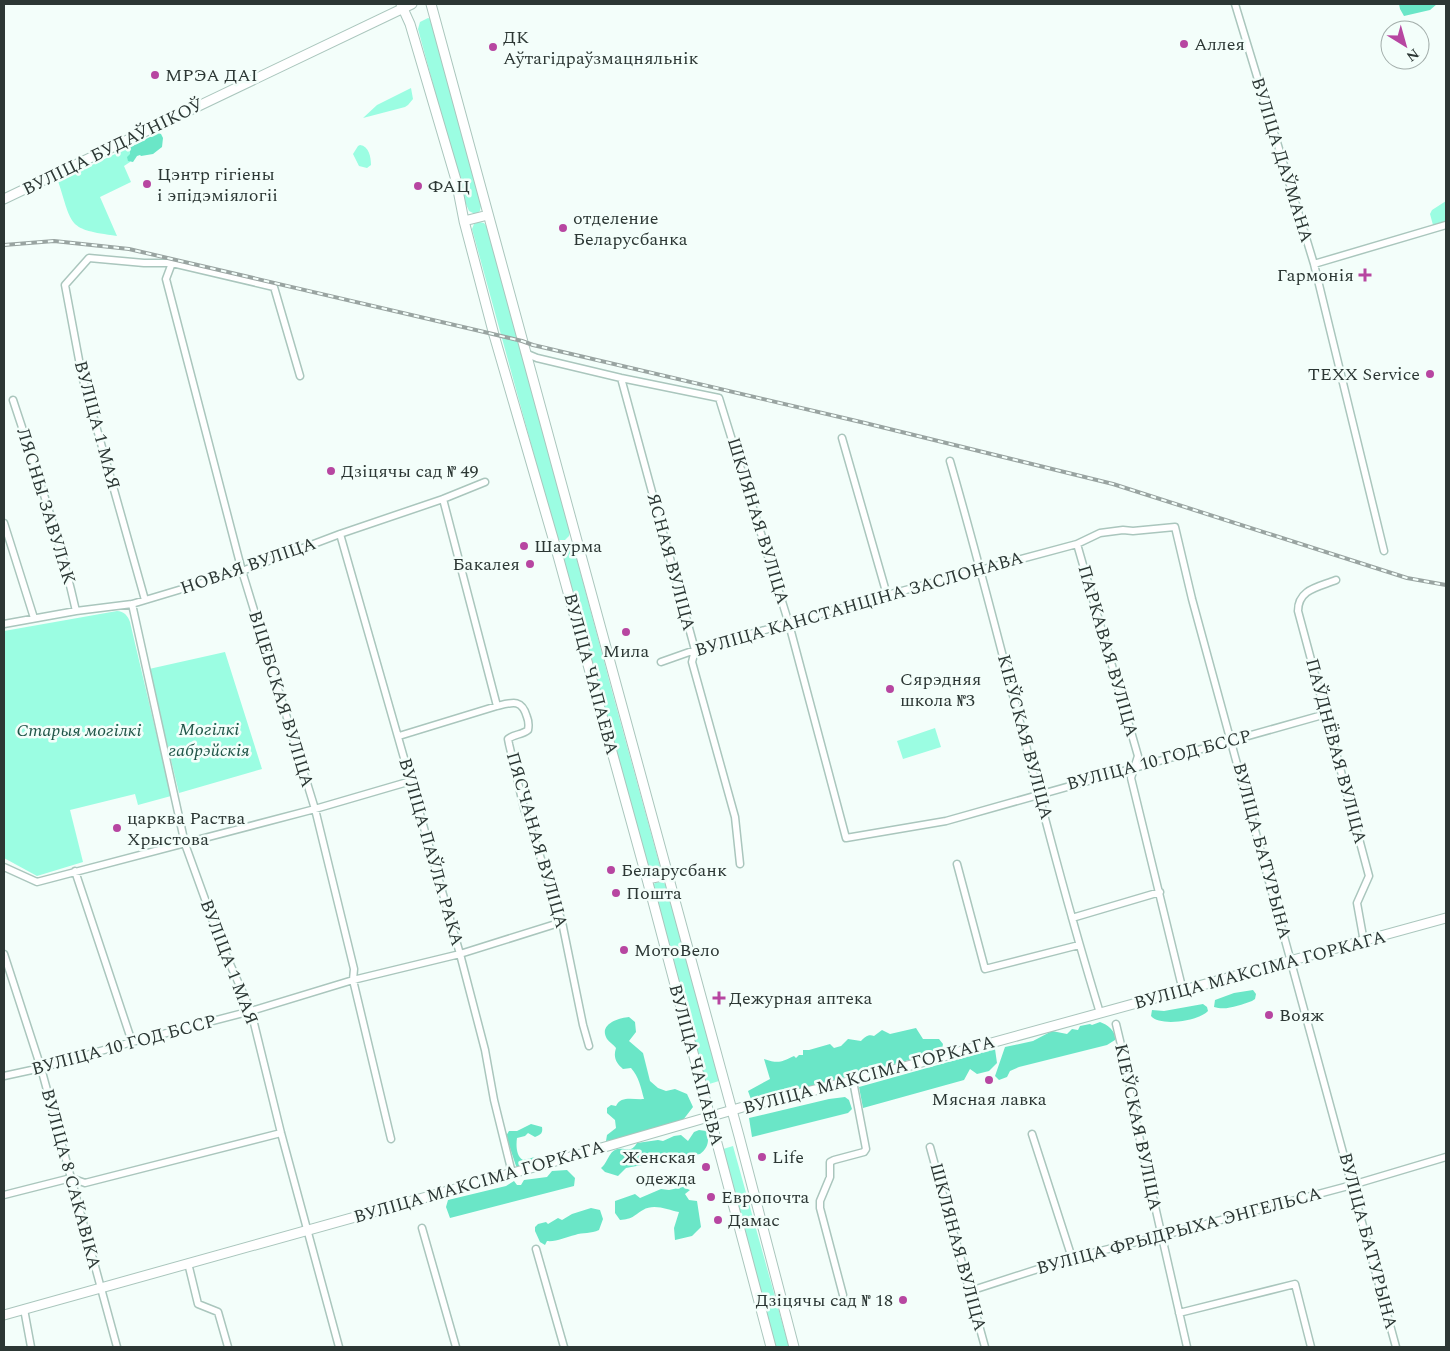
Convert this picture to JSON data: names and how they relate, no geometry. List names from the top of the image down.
{
  "streets": {
    "main road": ["ВУЛІЦА БУДАЎНІКОЎ", "ВУЛІЦА ЧАПАЕВА", "ВУЛІЦА МАКСІМА ГОРКАГА"],
    "street": [
      "ВУЛІЦА ДАЎМАНА",
      "ВУЛІЦА 1 МАЯ",
      "ЛЯСНЫ ЗАВУЛАК",
      "ШКЛЯНАЯ ВУЛІЦА",
      "ЯСНАЯ ВУЛІЦА",
      "НОВАЯ ВУЛІЦА",
      "ВУЛІЦА КАНСТАНЦІНА ЗАСЛОНАВА",
      "ПАРКАВАЯ ВУЛІЦА",
      "ВІЦЕБСКАЯ ВУЛІЦА",
      "КІЕЎСКАЯ ВУЛІЦА",
      "ПАЎДНЁВАЯ ВУЛІЦА",
      "ВУЛІЦА 10 ГОД БССР",
      "ПЯСЧАНАЯ ВУЛІЦА",
      "ВУЛІЦА БАТУРЫНА",
      "ВУЛІЦА ПАЎЛА РАКА",
      "ВУЛІЦА 8 САКАВІКА",
      "ВУЛІЦА ФРЫДРЫХА ЭНГЕЛЬСА"
    ]
  },
  "crossings": [
    ["ВУЛІЦА БУДАЎНІКОЎ", "ВУЛІЦА ЧАПАЕВА"],
    ["ВУЛІЦА 1 МАЯ", "НОВАЯ ВУЛІЦА"],
    ["ВУЛІЦА 1 МАЯ", "ВІЦЕБСКАЯ ВУЛІЦА"],
    ["ВУЛІЦА 1 МАЯ", "ВУЛІЦА 10 ГОД БССР"],
    ["ВУЛІЦА 1 МАЯ", "ВУЛІЦА МАКСІМА ГОРКАГА"],
    ["ЛЯСНЫ ЗАВУЛАК", "НОВАЯ ВУЛІЦА"],
    ["ШКЛЯНАЯ ВУЛІЦА", "ЯСНАЯ ВУЛІЦА"],
    ["ШКЛЯНАЯ ВУЛІЦА", "ВУЛІЦА КАНСТАНЦІНА ЗАСЛОНАВА"],
    ["ШКЛЯНАЯ ВУЛІЦА", "ВУЛІЦА ЧАПАЕВА"],
    ["ШКЛЯНАЯ ВУЛІЦА", "ВУЛІЦА 10 ГОД БССР"],
    ["ШКЛЯНАЯ ВУЛІЦА", "ВУЛІЦА ФРЫДРЫХА ЭНГЕЛЬСА"],
    ["ЯСНАЯ ВУЛІЦА", "ВУЛІЦА КАНСТАНЦІНА ЗАСЛОНАВА"],
    ["НОВАЯ ВУЛІЦА", "ВІЦЕБСКАЯ ВУЛІЦА"],
    ["НОВАЯ ВУЛІЦА", "ВУЛІЦА ПАЎЛА РАКА"],
    ["ВУЛІЦА КАНСТАНЦІНА ЗАСЛОНАВА", "ПАРКАВАЯ ВУЛІЦА"],
    ["ВУЛІЦА КАНСТАНЦІНА ЗАСЛОНАВА", "КІЕЎСКАЯ ВУЛІЦА"],
    ["ВУЛІЦА КАНСТАНЦІНА ЗАСЛОНАВА", "ВУЛІЦА БАТУРЫНА"],
    ["ПАРКАВАЯ ВУЛІЦА", "ВУЛІЦА 10 ГОД БССР"],
    ["ПАРКАВАЯ ВУЛІЦА", "ВУЛІЦА МАКСІМА ГОРКАГА"],
    ["ВУЛІЦА ЧАПАЕВА", "ВУЛІЦА МАКСІМА ГОРКАГА"],
    ["ВІЦЕБСКАЯ ВУЛІЦА", "ВУЛІЦА 10 ГОД БССР"],
    ["КІЕЎСКАЯ ВУЛІЦА", "ВУЛІЦА 10 ГОД БССР"],
    ["КІЕЎСКАЯ ВУЛІЦА", "ВУЛІЦА МАКСІМА ГОРКАГА"],
    ["КІЕЎСКАЯ ВУЛІЦА", "ВУЛІЦА ФРЫДРЫХА ЭНГЕЛЬСА"],
    ["ПАЎДНЁВАЯ ВУЛІЦА", "ВУЛІЦА 10 ГОД БССР"],
    ["ПАЎДНЁВАЯ ВУЛІЦА", "ВУЛІЦА МАКСІМА ГОРКАГА"],
    ["ВУЛІЦА 10 ГОД БССР", "ПЯСЧАНАЯ ВУЛІЦА"],
    ["ВУЛІЦА 10 ГОД БССР", "ВУЛІЦА БАТУРЫНА"],
    ["ВУЛІЦА 10 ГОД БССР", "ВУЛІЦА ПАЎЛА РАКА"],
    ["ВУЛІЦА 10 ГОД БССР", "ВУЛІЦА 8 САКАВІКА"],
    ["ВУЛІЦА БАТУРЫНА", "ВУЛІЦА МАКСІМА ГОРКАГА"],
    ["ВУЛІЦА БАТУРЫНА", "ВУЛІЦА ФРЫДРЫХА ЭНГЕЛЬСА"],
    ["ВУЛІЦА ПАЎЛА РАКА", "ВУЛІЦА МАКСІМА ГОРКАГА"],
    ["ВУЛІЦА МАКСІМА ГОРКАГА", "ВУЛІЦА 8 САКАВІКА"]
  ],
  "parks": ["Могілкі габрэйскія", "Старыя могілкі"],
  "places": {
    "other": [
      "Аллея",
      "ДК Аўтагідраўзмацняльнік",
      "МРЭА ДАІ",
      "Цэнтр гігіены і эпідэміялогіі",
      "ФАЦ",
      "отделение Беларусбанка",
      "TEXX Service",
      "Дзіцячы сад № 49",
      "Шаурма",
      "Бакалея",
      "Мила",
      "Сярэдняя школа №3",
      "царква Раства Хрыстова",
      "Беларусбанк",
      "Пошта",
      "МотоВело",
      "Вояж",
      "Мясная лавка",
      "Life",
      "Женская одежда",
      "Европочта",
      "Дамас",
      "Дзіцячы сад № 18"
    ],
    "health": ["Гармонія", "Дежурная аптека"]
  },
  "north": "bottom right"
}
